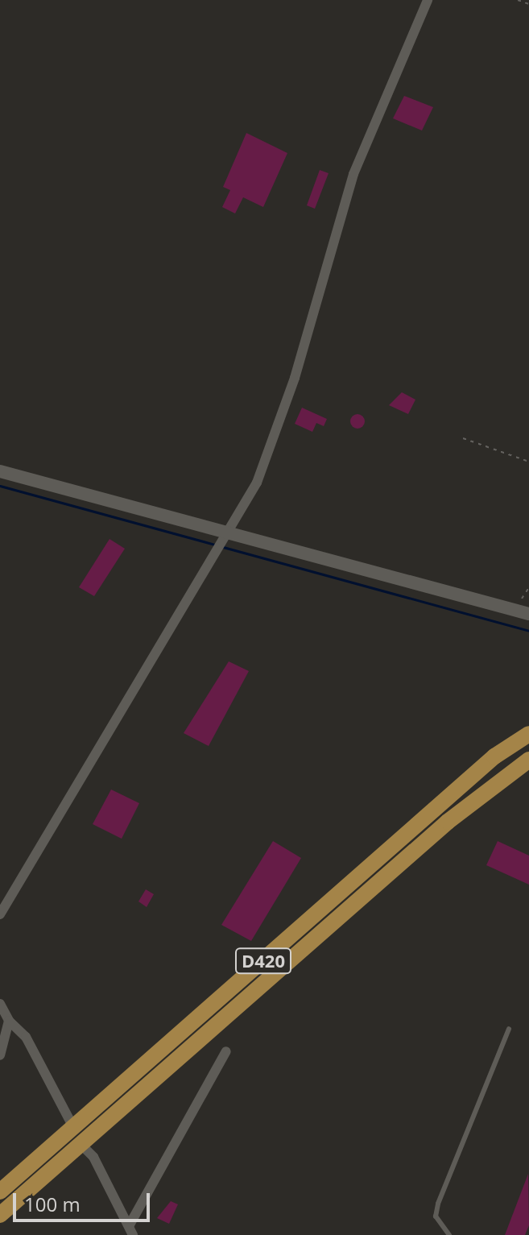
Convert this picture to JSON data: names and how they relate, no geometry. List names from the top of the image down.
{
  "streets": {
    "main road": ["D420"]
  },
  "scale_bar": "100 m"
}
